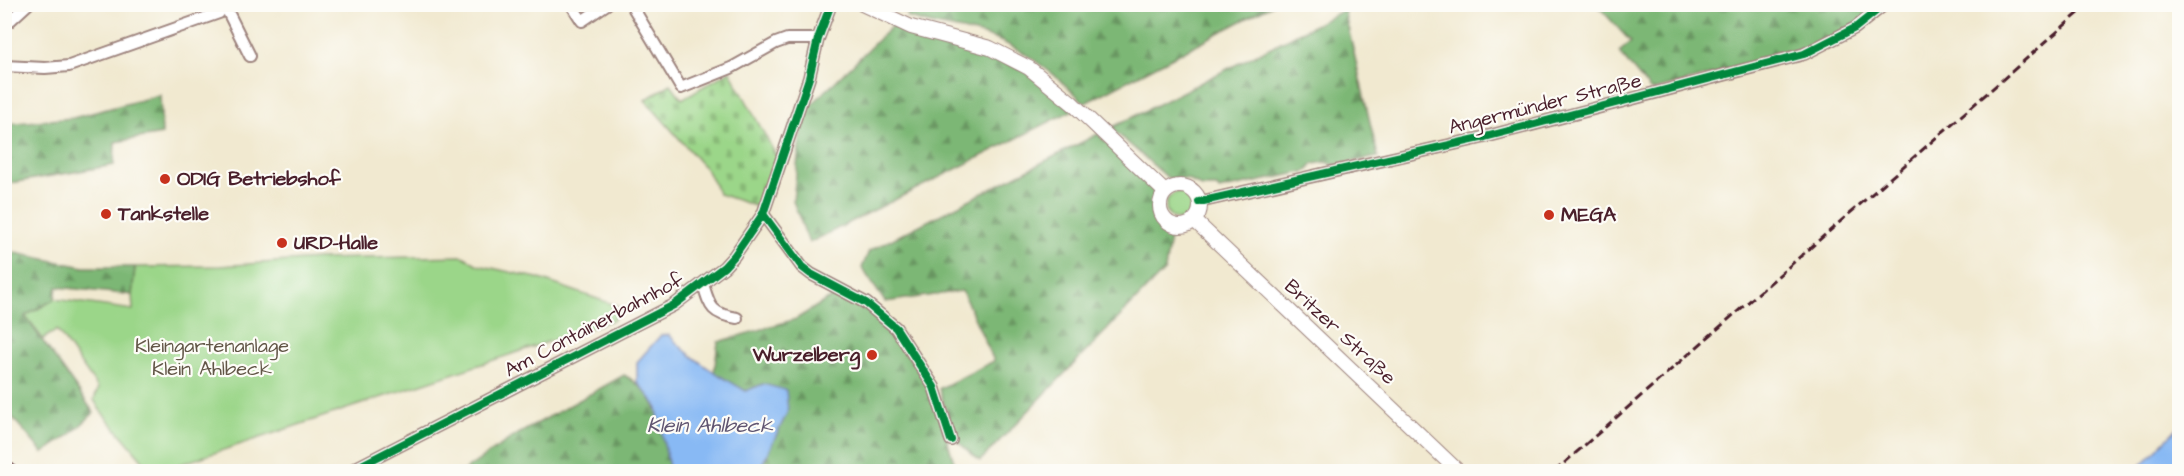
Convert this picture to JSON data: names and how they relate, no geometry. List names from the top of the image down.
{
  "streets": {
    "main road": ["Britzer Straße"],
    "street": ["Angermünder Straße", "Am Containerbahnhof"]
  },
  "crossings": [
    ["Angermünder Straße", "Britzer Straße"]
  ],
  "water": ["Klein Ahlbeck"],
  "parks": ["Kleingartenanlage Klein Ahlbeck"],
  "places": [
    "ODIG Betriebshof",
    "Tankstelle",
    "MEGA",
    "URD-Halle",
    "Wurzelberg"
  ]
}
